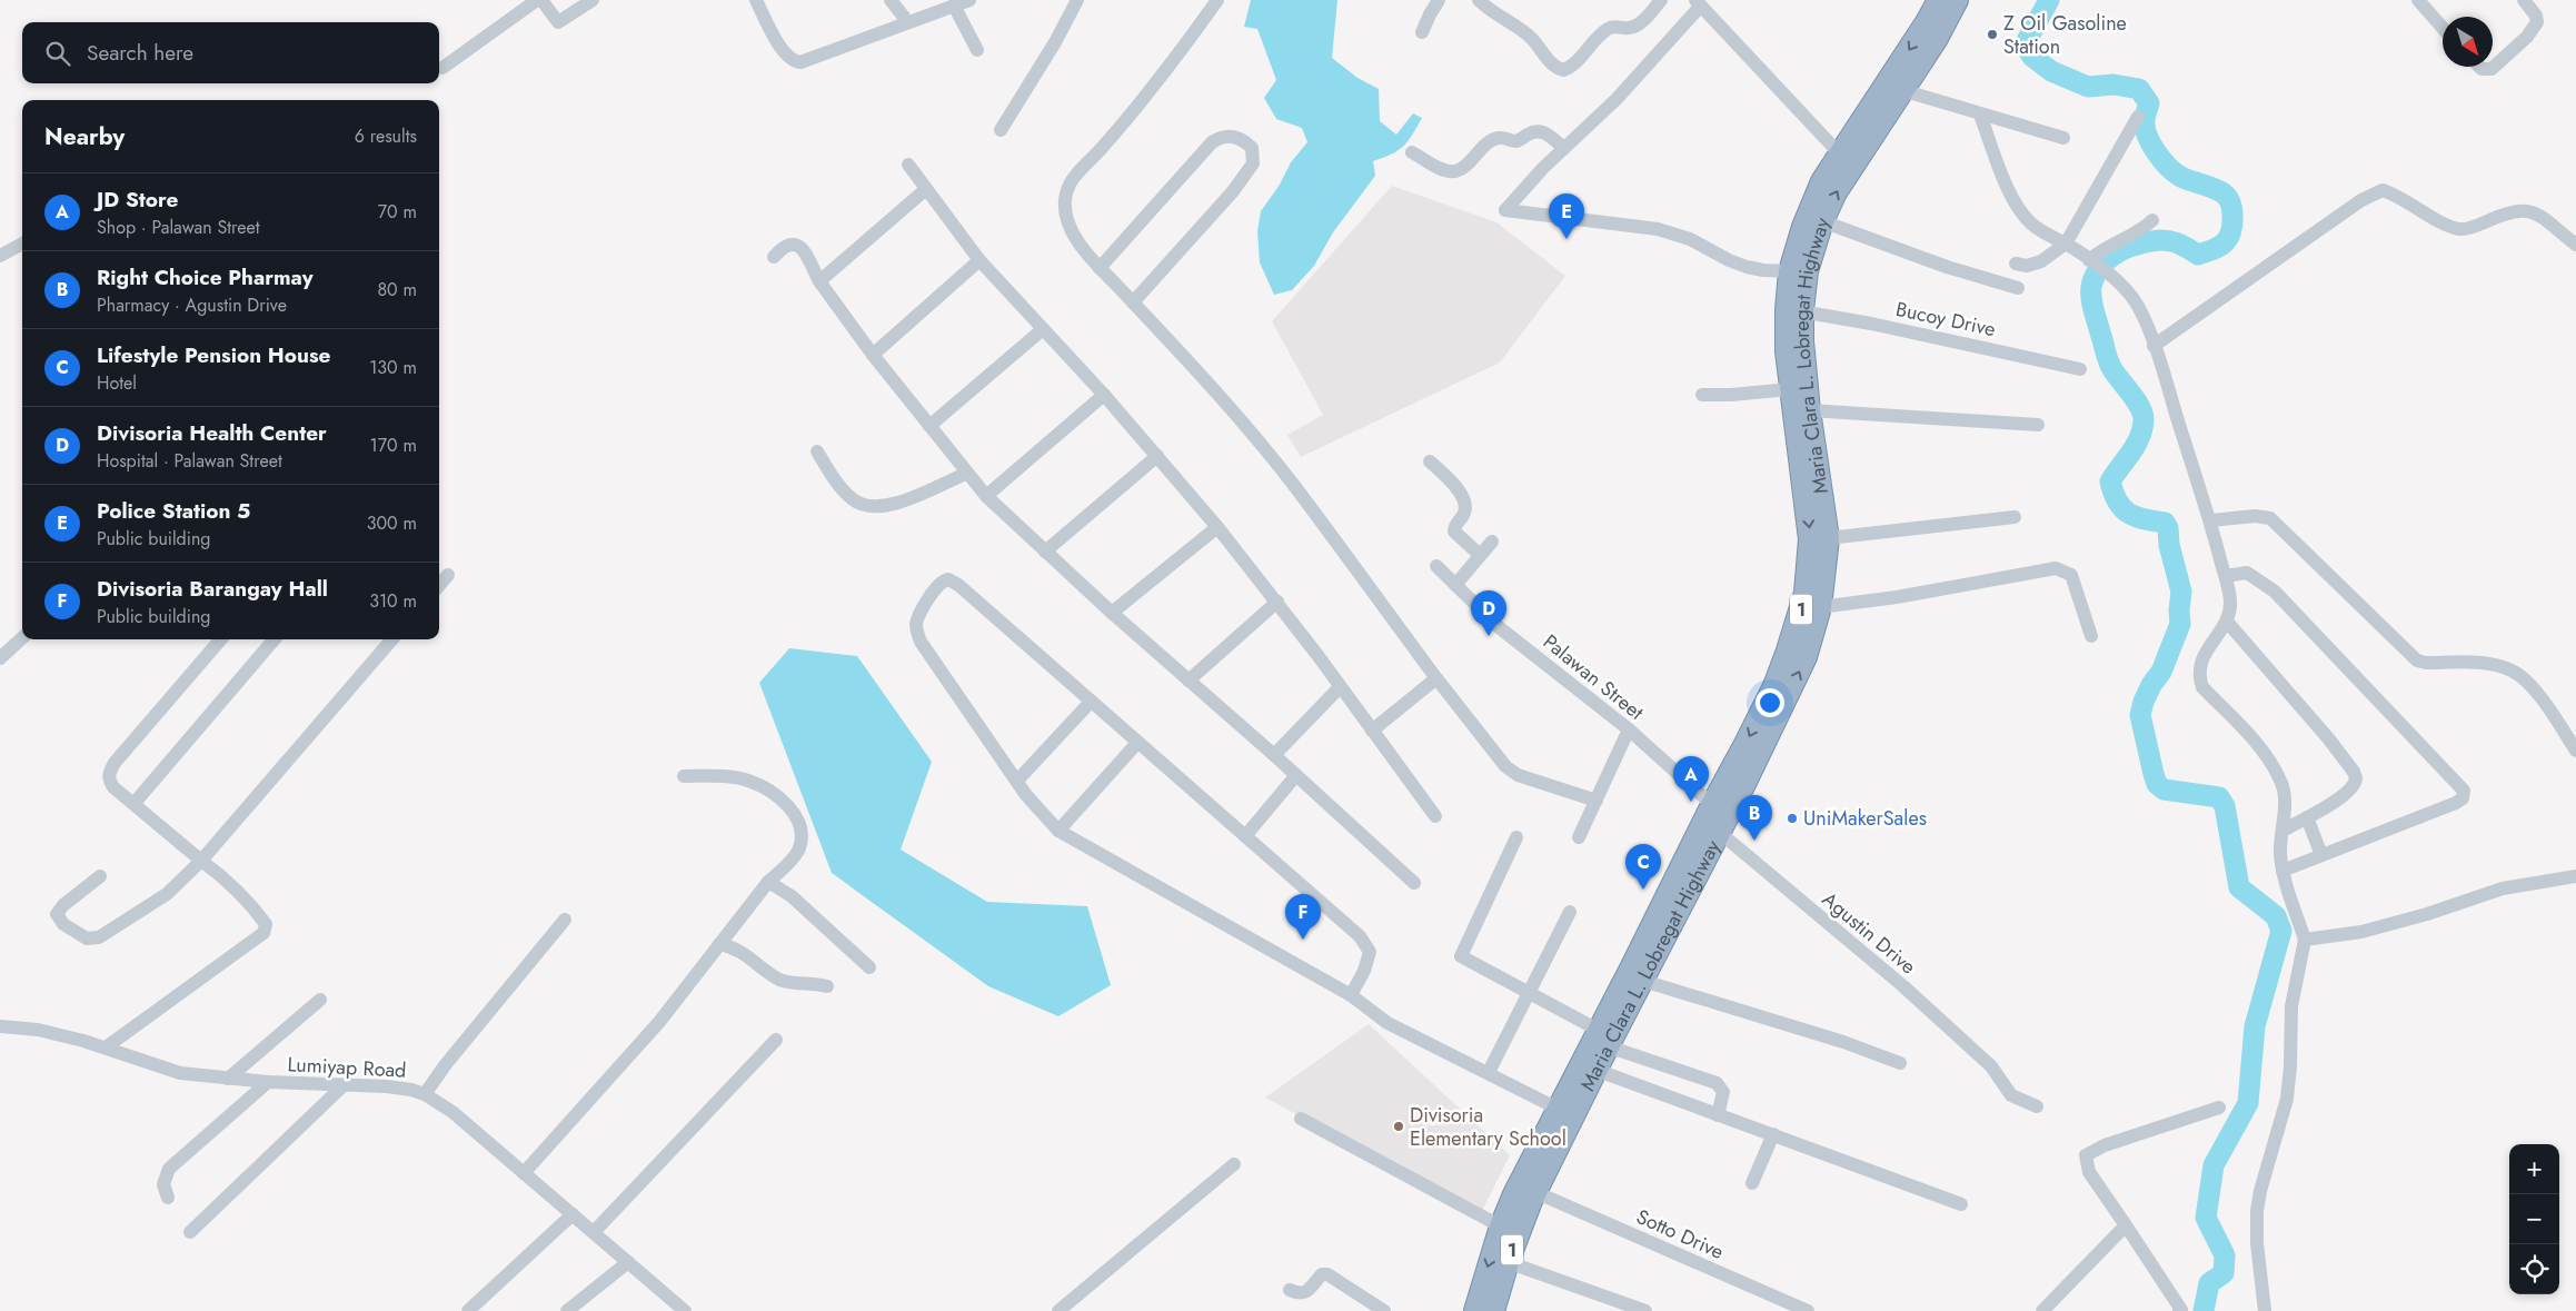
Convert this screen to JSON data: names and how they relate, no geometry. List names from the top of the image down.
{
  "streets": {
    "highway": ["Maria Clara L. Lobregat Highway", "1"],
    "street": [
      "Bucoy Drive",
      "Palawan Street",
      "Agustin Drive",
      "Lumiyap Road",
      "Sotto Drive"
    ]
  },
  "crossings": [
    ["Bucoy Drive", "Maria Clara L. Lobregat Highway"],
    ["Maria Clara L. Lobregat Highway", "Palawan Street"],
    ["Maria Clara L. Lobregat Highway", "Agustin Drive"],
    ["Maria Clara L. Lobregat Highway", "Sotto Drive"],
    ["Palawan Street", "Agustin Drive"]
  ],
  "places": ["Z Oil Gasoline Station", "UniMakerSales", "Divisoria Elementary School"],
  "north": "bottom right",
  "page": {
    "search": "Search here",
    "heading": ["Nearby", "6 results"],
    "list": [
      {
        "mark": "A",
        "name": "JD Store",
        "note": "Shop · Palawan Street",
        "value": "70 m"
      },
      {
        "mark": "B",
        "name": "Right Choice Pharmay",
        "note": "Pharmacy · Agustin Drive",
        "value": "80 m"
      },
      {
        "mark": "C",
        "name": "Lifestyle Pension House",
        "note": "Hotel",
        "value": "130 m"
      },
      {
        "mark": "D",
        "name": "Divisoria Health Center",
        "note": "Hospital · Palawan Street",
        "value": "170 m"
      },
      {
        "mark": "E",
        "name": "Police Station 5",
        "note": "Public building",
        "value": "300 m"
      },
      {
        "mark": "F",
        "name": "Divisoria Barangay Hall",
        "note": "Public building",
        "value": "310 m"
      }
    ],
    "pins": [
      "E",
      "D",
      "A",
      "B",
      "C",
      "F"
    ],
    "map_buttons": ["+", "−"]
  }
}
